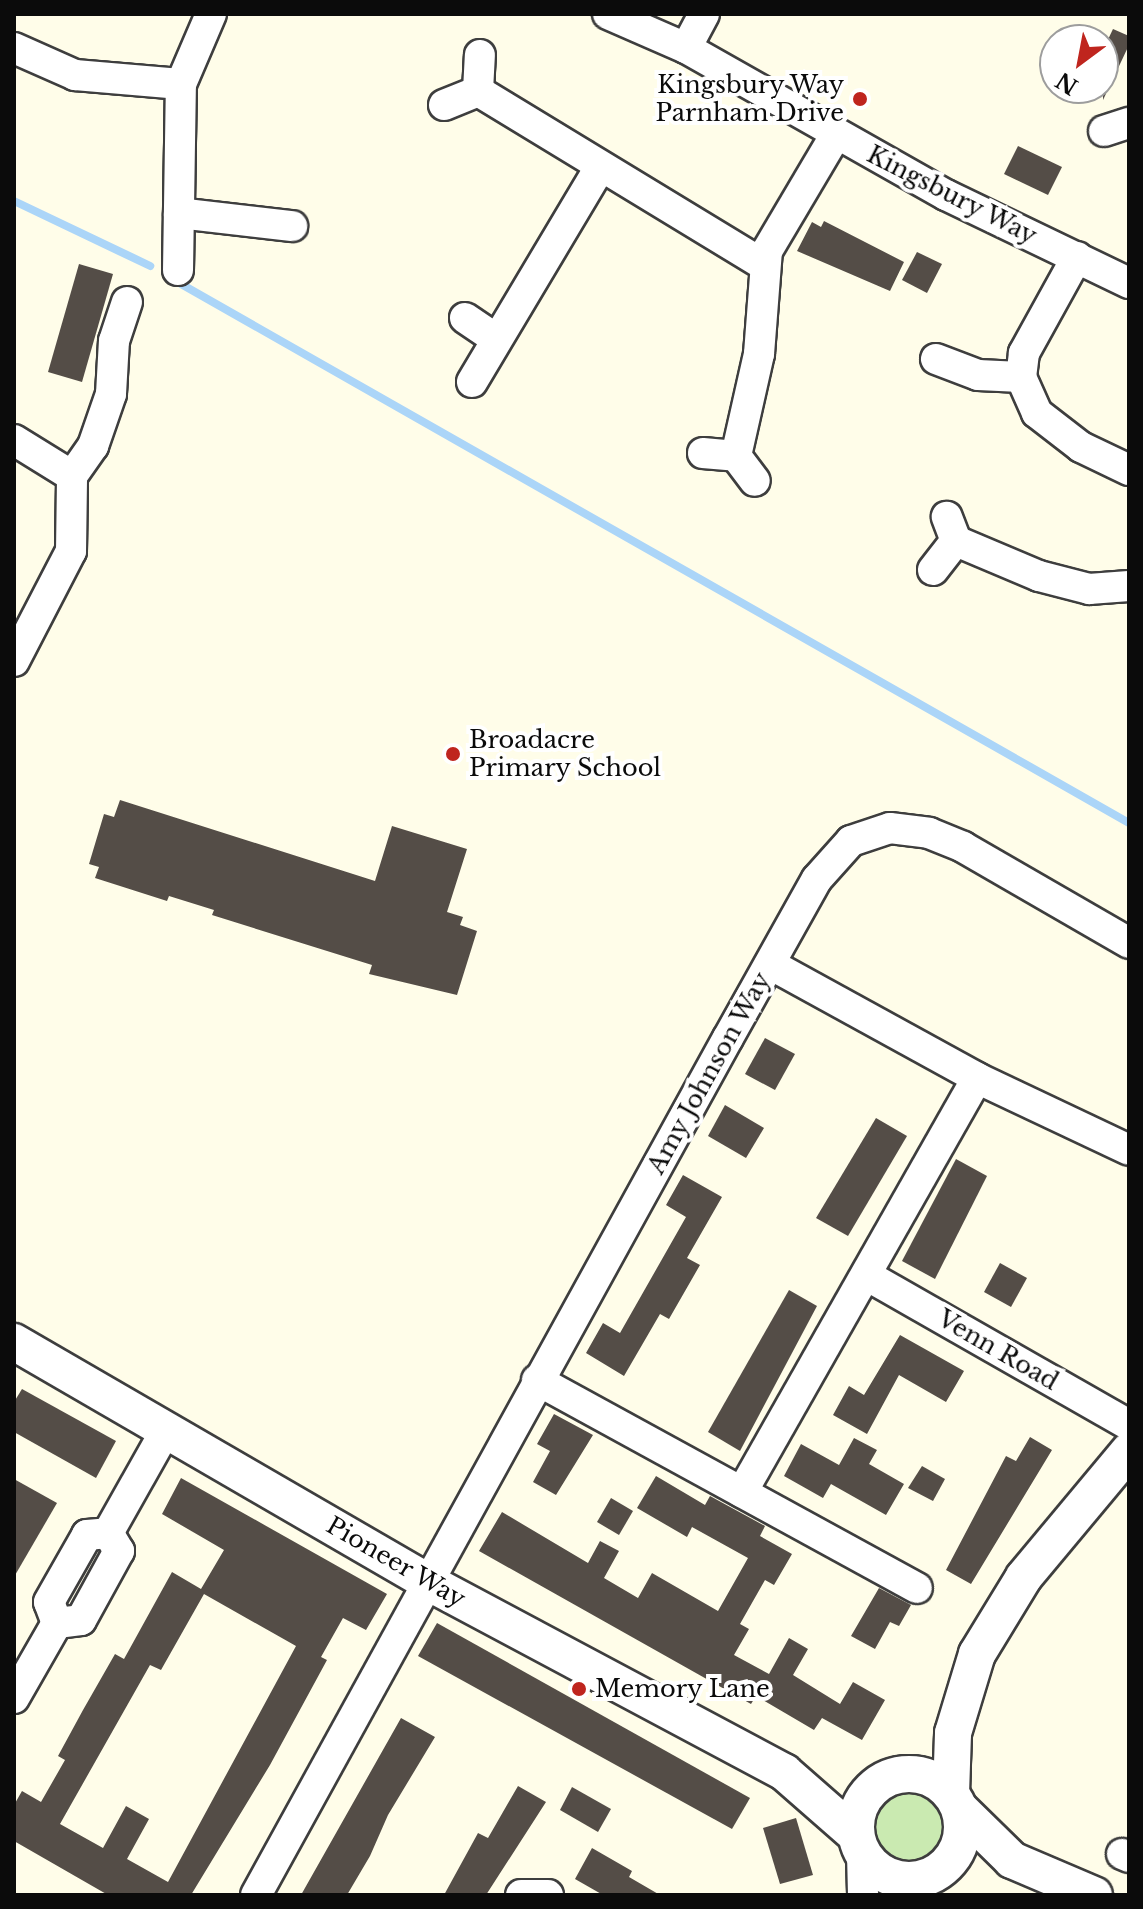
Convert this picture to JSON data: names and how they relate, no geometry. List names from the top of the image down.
{
  "streets": {
    "street": [
      "Kingsbury Way",
      "Amy Johnson Way",
      "Venn Road",
      "Pioneer Way"
    ]
  },
  "crossings": [
    ["Amy Johnson Way", "Pioneer Way"]
  ],
  "places": ["Kingsbury Way Parnham Drive", "Broadacre Primary School", "Memory Lane"],
  "north": "bottom left"
}
